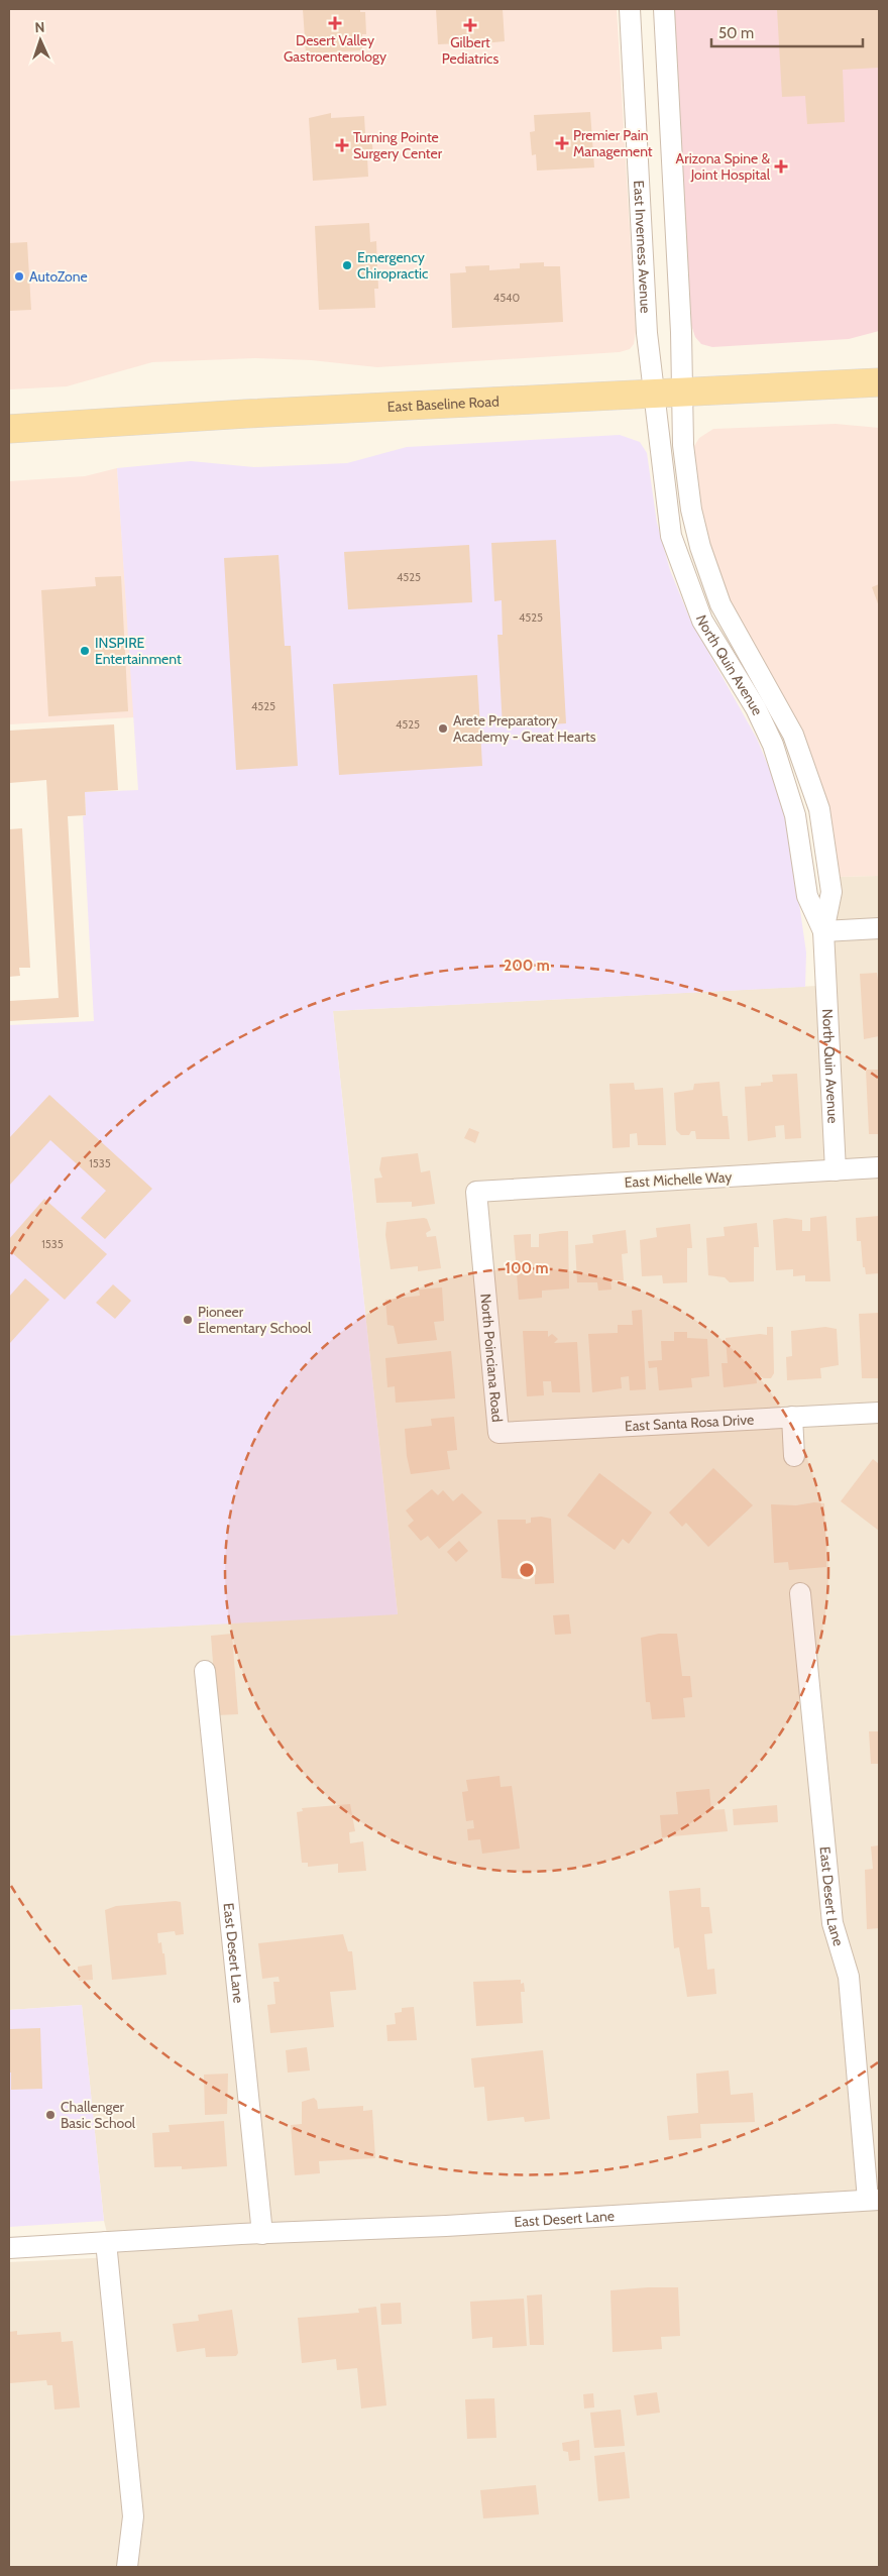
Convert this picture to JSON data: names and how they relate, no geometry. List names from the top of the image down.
{
  "streets": {
    "main road": ["East Baseline Road"],
    "street": [
      "East Inverness Avenue",
      "North Quin Avenue",
      "East Michelle Way",
      "North Poinciana Road",
      "East Santa Rosa Drive",
      "East Desert Lane"
    ]
  },
  "crossings": [
    ["East Inverness Avenue", "East Baseline Road"],
    ["East Inverness Avenue", "North Quin Avenue"],
    ["East Baseline Road", "North Quin Avenue"],
    ["North Quin Avenue", "East Michelle Way"],
    ["East Michelle Way", "North Poinciana Road"],
    ["North Poinciana Road", "East Santa Rosa Drive"]
  ],
  "places": {
    "health": [
      "Desert Valley Gastroenterology",
      "Gilbert Pediatrics",
      "Premier Pain Management",
      "Turning Pointe Surgery Center",
      "Arizona Spine & Joint Hospital"
    ],
    "other": [
      "Emergency Chiropractic",
      "AutoZone",
      "INSPIRE Entertainment",
      "Arete Preparatory Academy - Great Hearts",
      "Pioneer Elementary School",
      "Challenger Basic School"
    ]
  },
  "house_numbers": [
    "4540",
    "4525",
    "4525",
    "4525",
    "4525",
    "1535",
    "1535"
  ],
  "scale_bar": "50 m",
  "north": "top",
  "rings": ["200 m", "100 m"]
}
